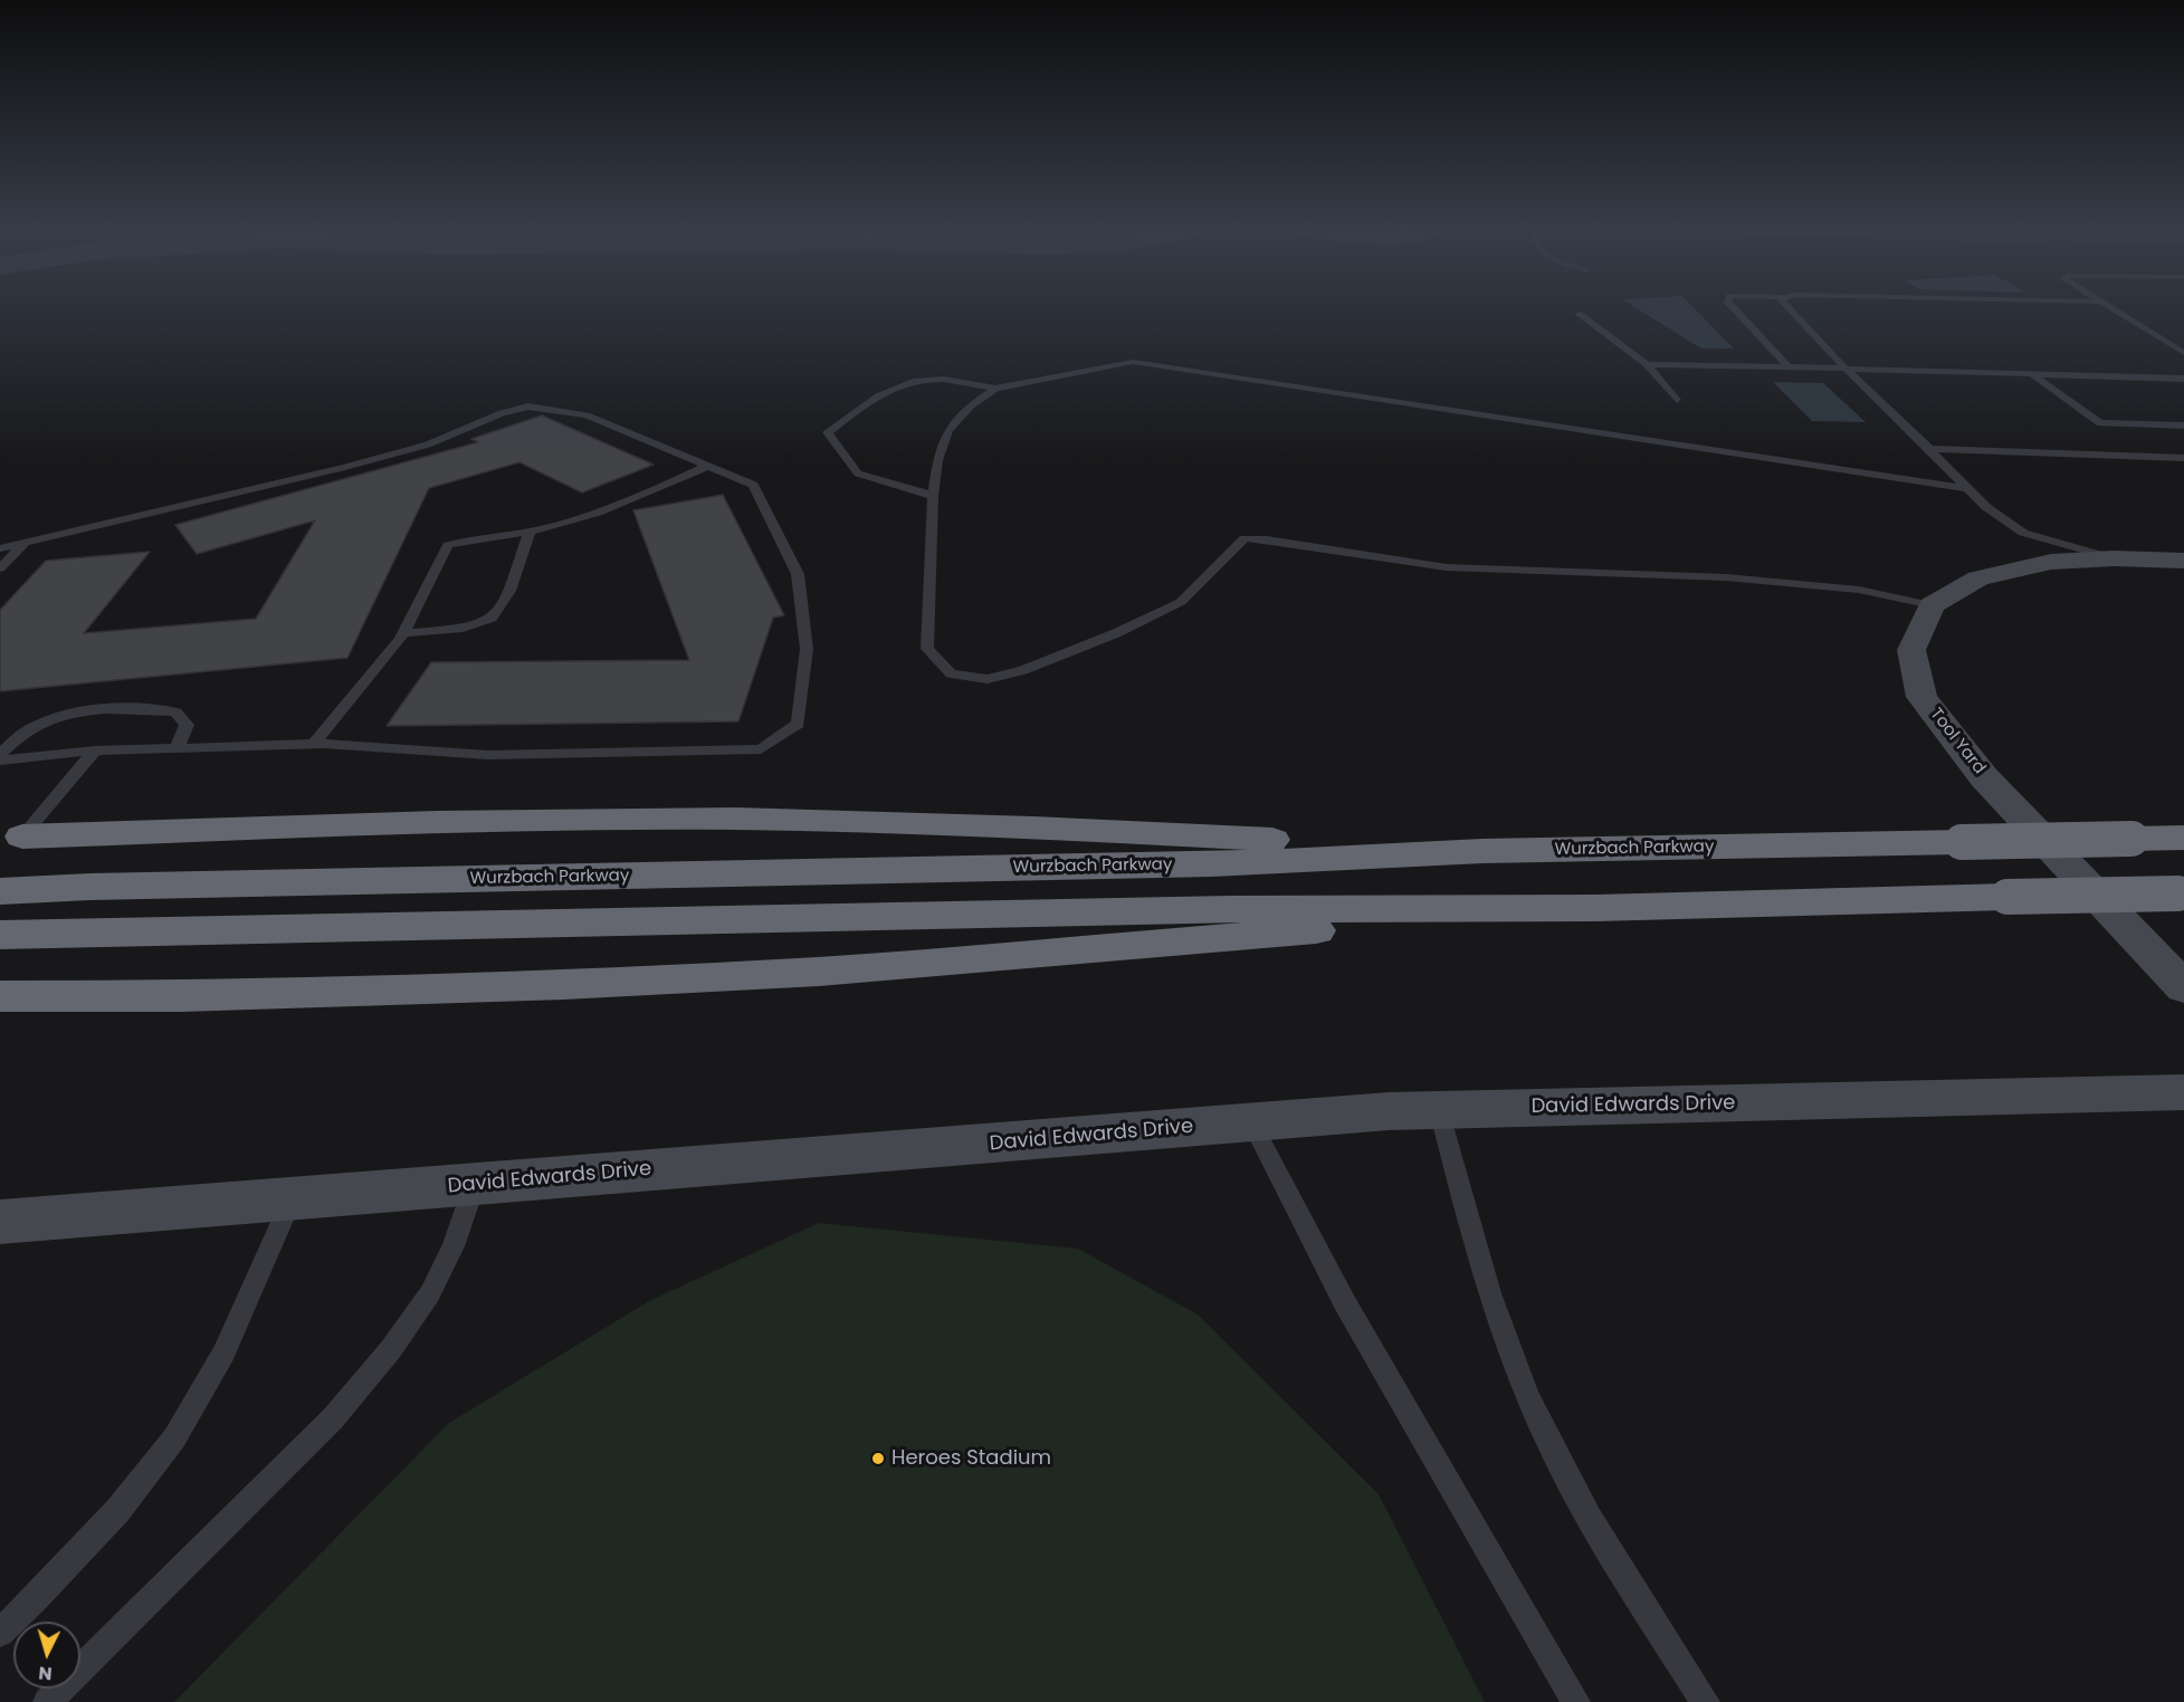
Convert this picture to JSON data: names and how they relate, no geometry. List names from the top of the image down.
{
  "streets": {
    "highway": ["Wurzbach Parkway"],
    "street": ["Tool Yard", "David Edwards Drive"]
  },
  "places": ["Heroes Stadium"],
  "north": "bottom"
}
